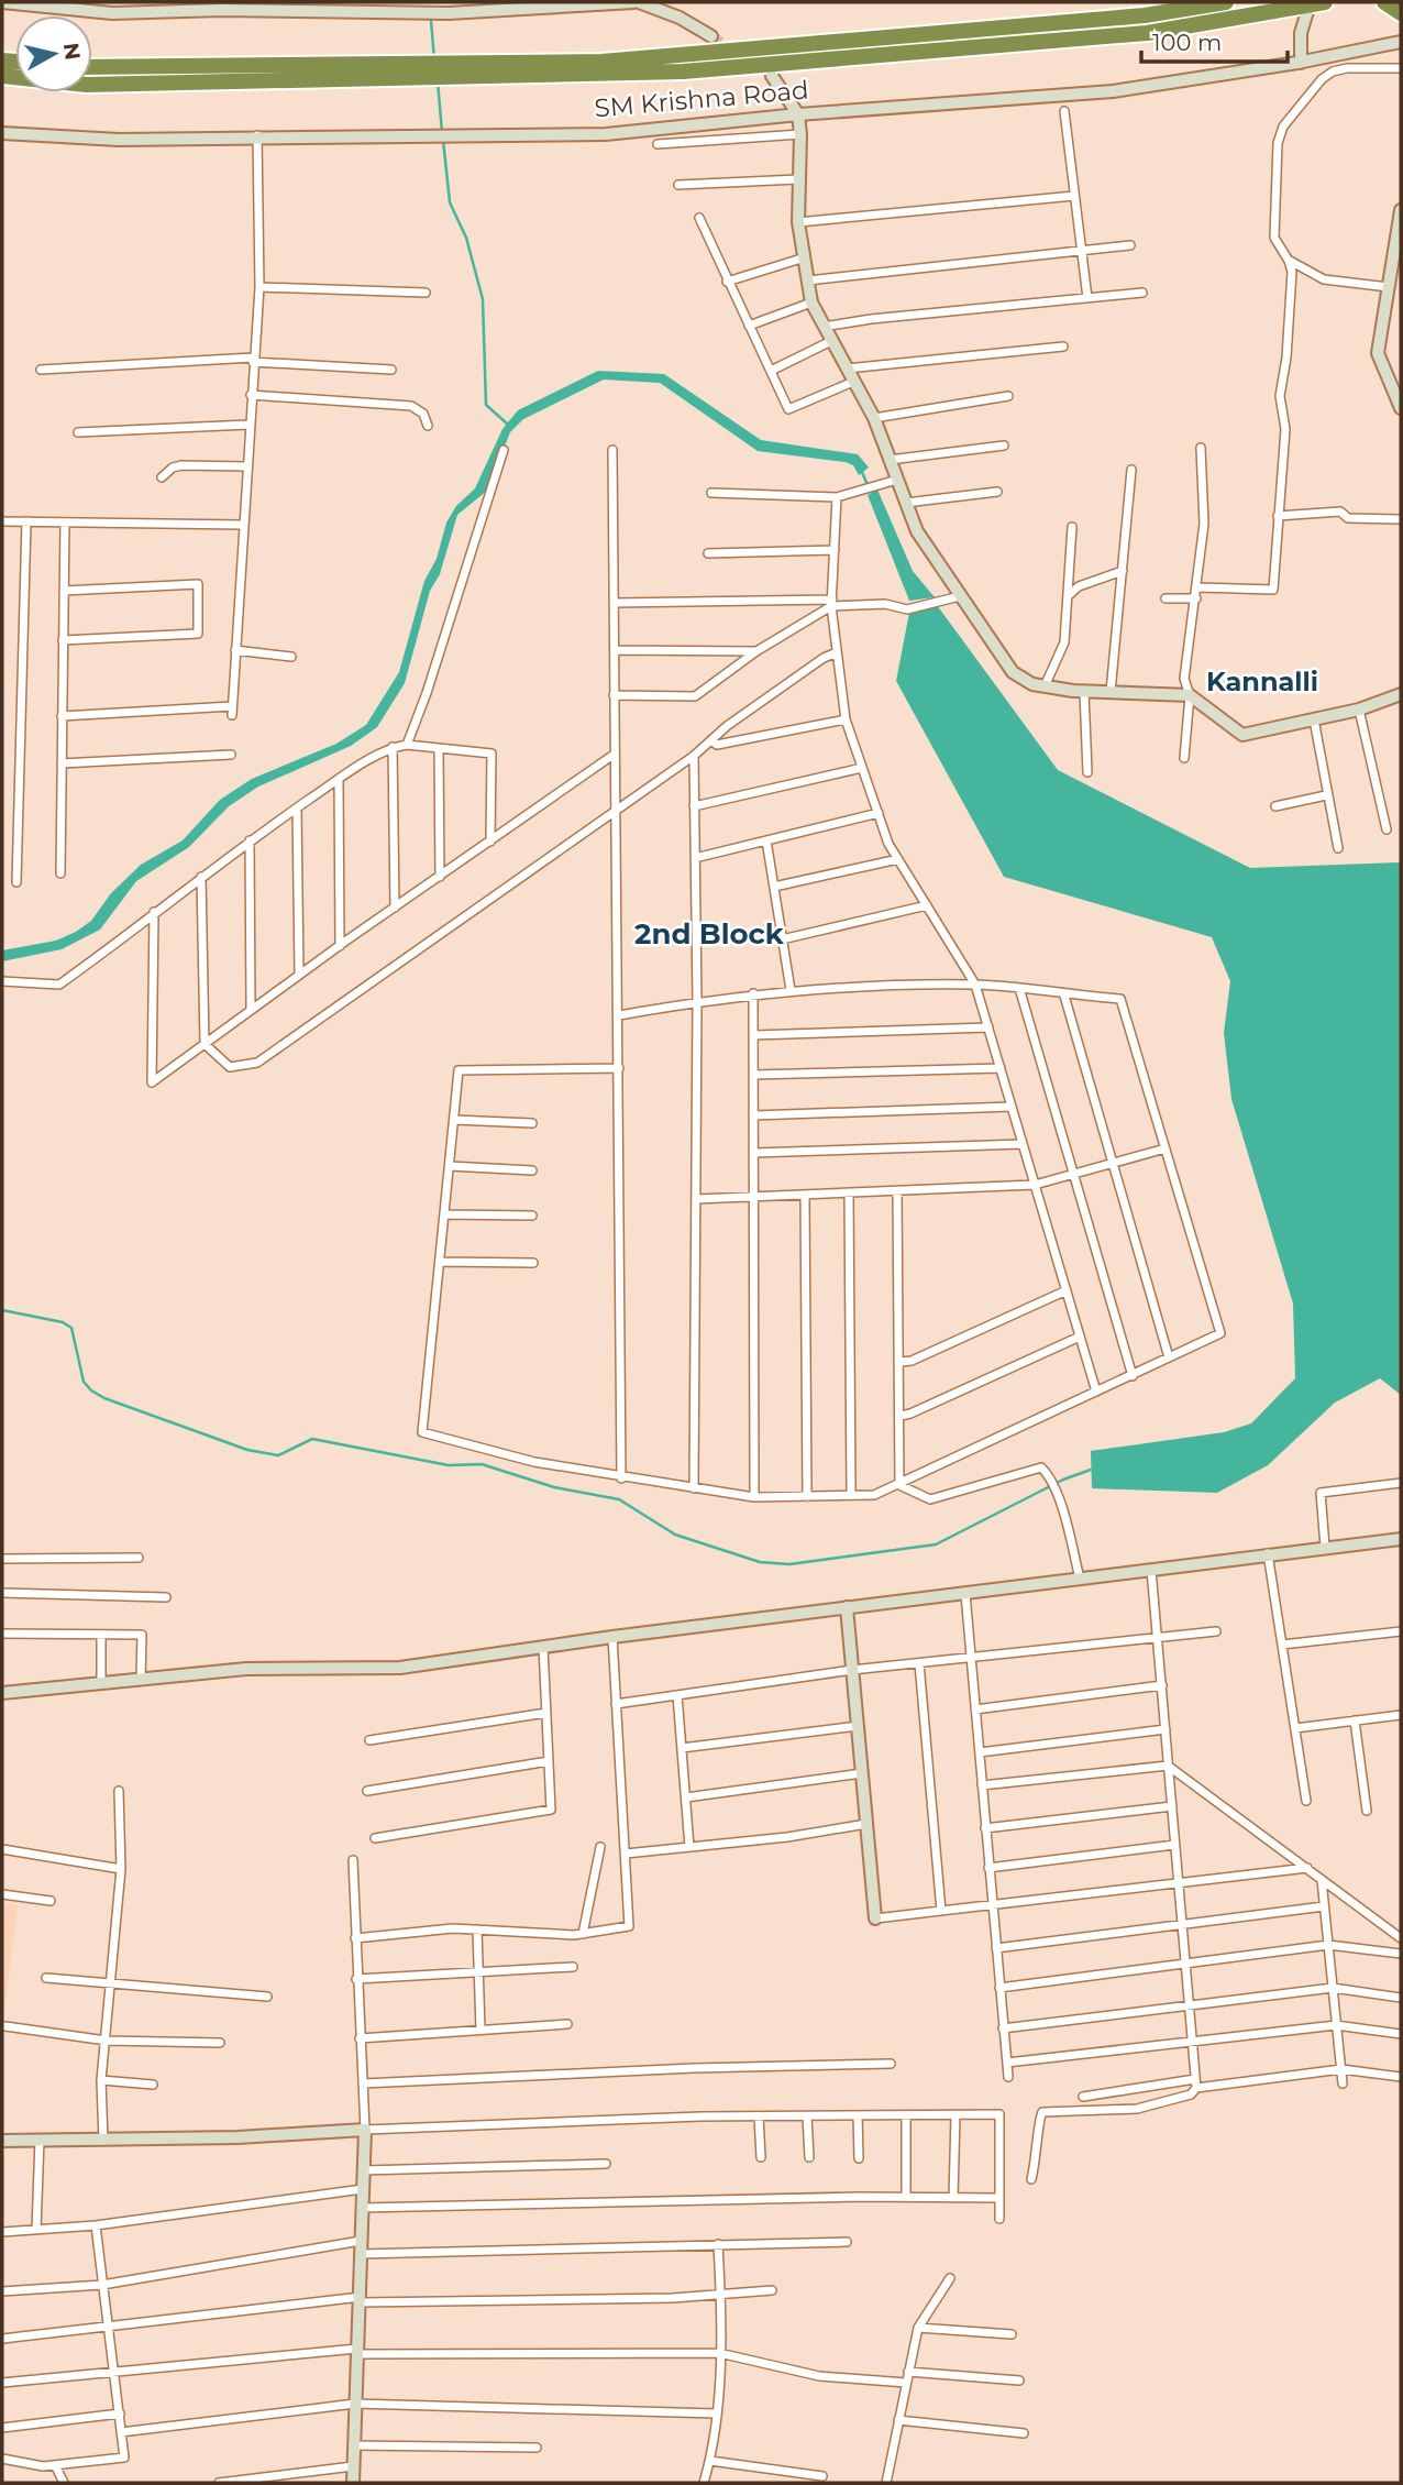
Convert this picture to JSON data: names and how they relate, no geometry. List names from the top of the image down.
{
  "streets": {
    "highway": ["SM Krishna Road"]
  },
  "districts": ["Kannalli", "2nd Block"],
  "scale_bar": "100 m",
  "north": "right"
}
